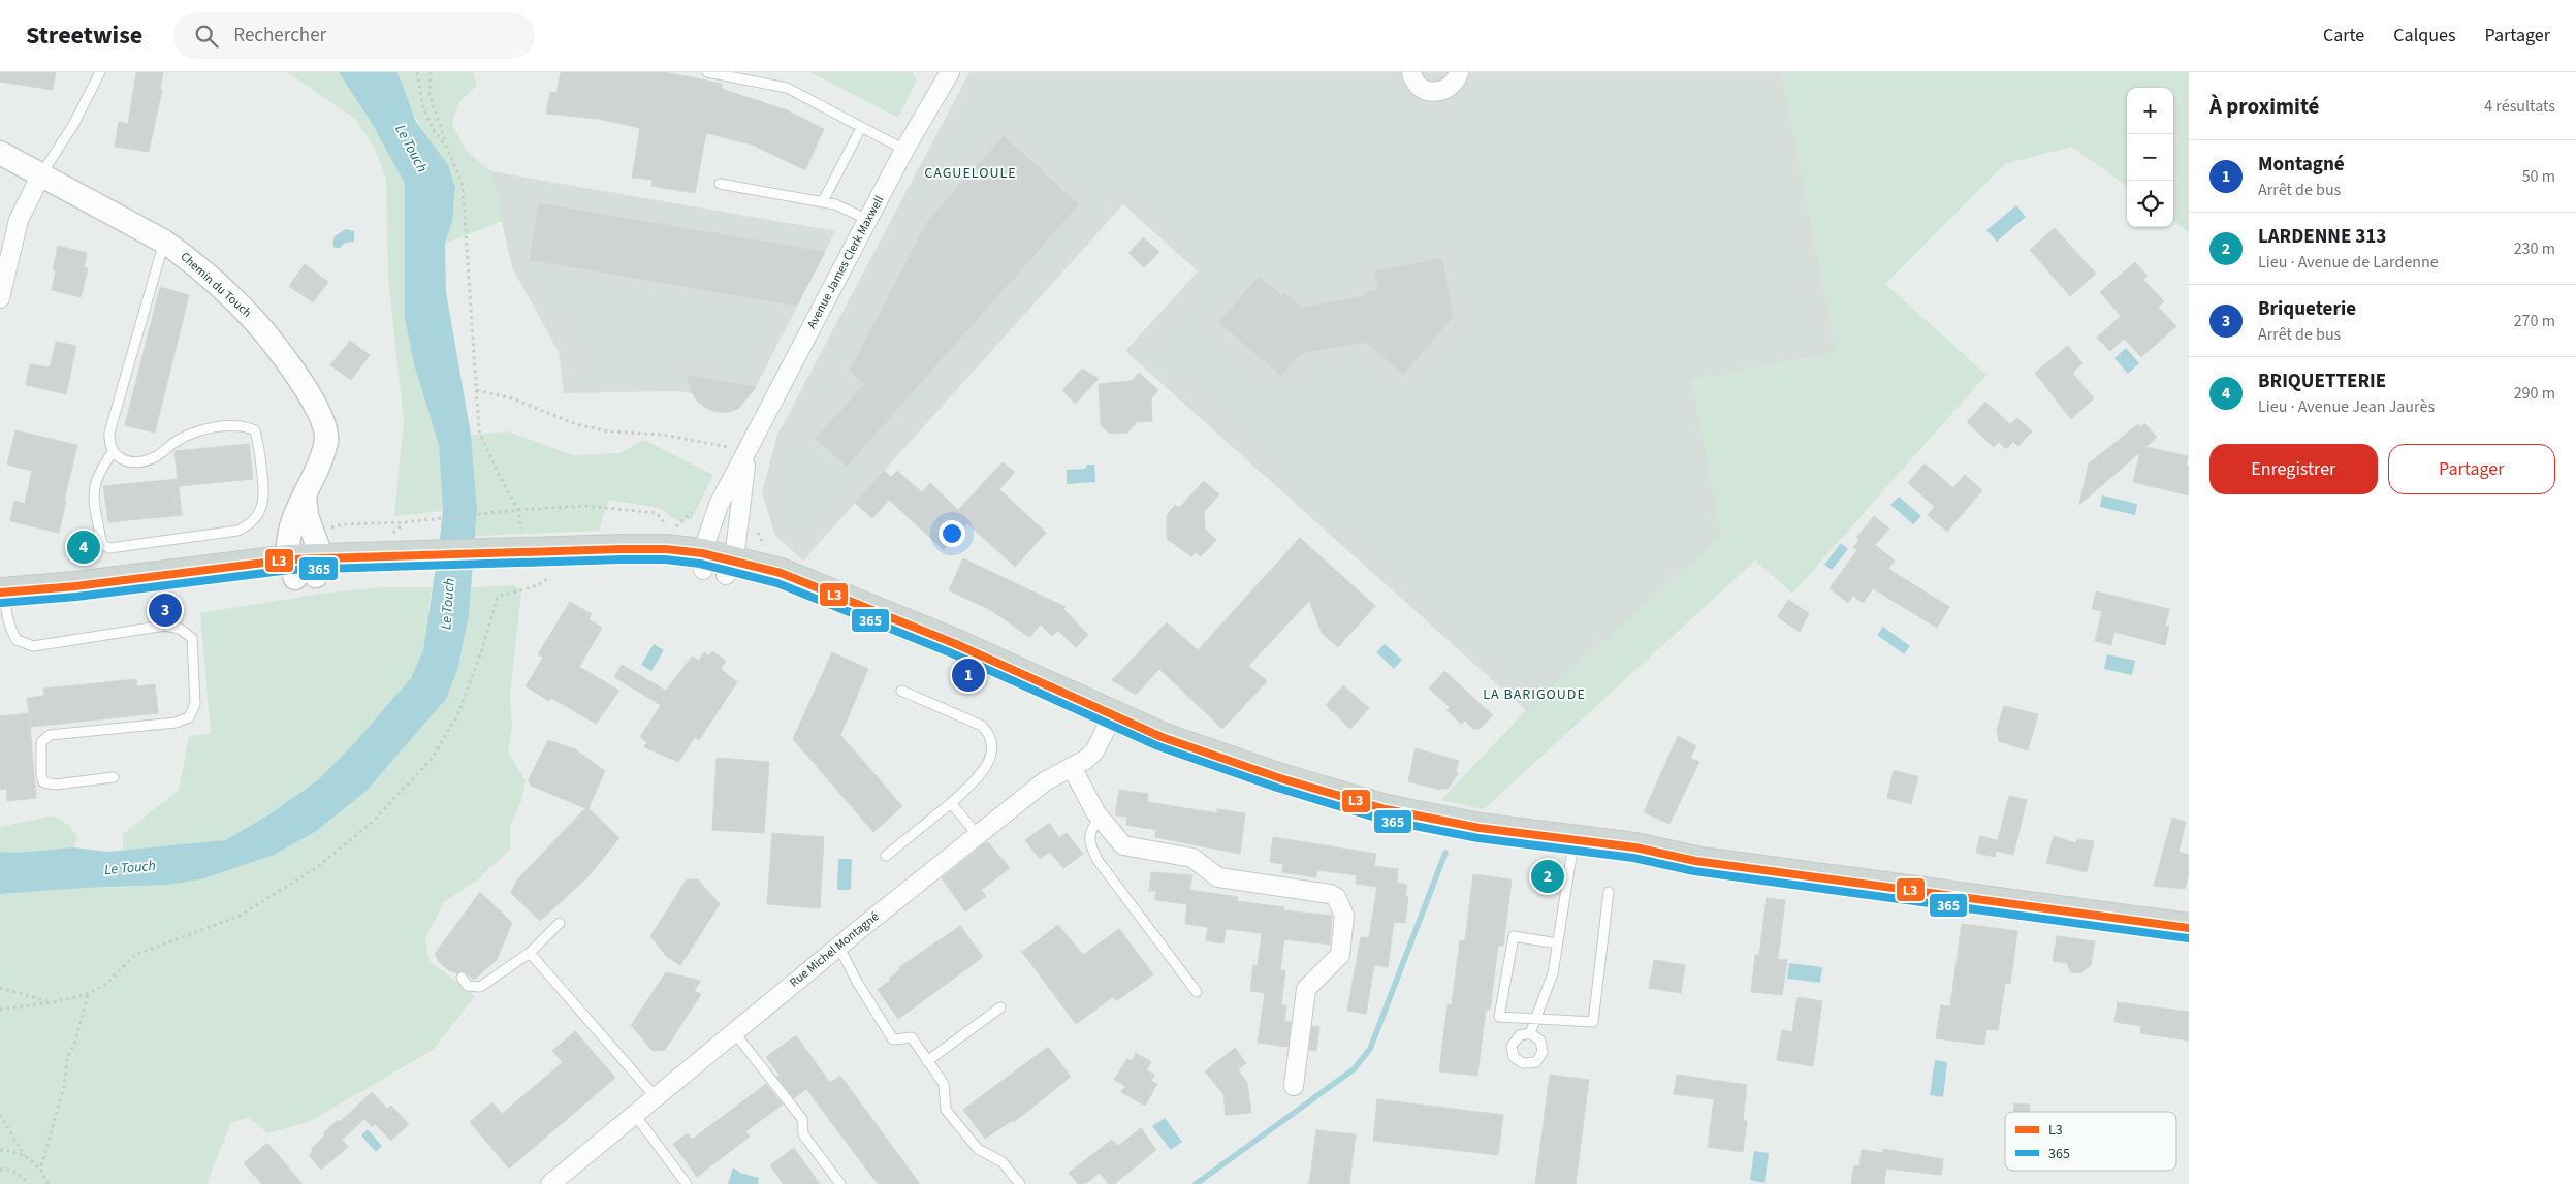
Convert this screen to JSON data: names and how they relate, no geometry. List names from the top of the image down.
{
  "streets": {
    "street": ["Avenue James Clerk Maxwell", "Chemin du Touch", "Rue Michel Montagné"]
  },
  "districts": ["CAGUELOULE", "LA BARIGOUDE"],
  "water": ["Le Touch"],
  "lines": ["transit line L3", "transit line 365"],
  "legend": ["L3", "365"],
  "page": {
    "header": "Streetwise",
    "search": "Rechercher",
    "nav": ["Carte", "Calques", "Partager"],
    "heading": ["À proximité", "4 résultats"],
    "map_buttons": ["+", "−"],
    "list": [
      {
        "mark": "1",
        "name": "Montagné",
        "note": "Arrêt de bus",
        "value": "50 m"
      },
      {
        "mark": "2",
        "name": "LARDENNE 313",
        "note": "Lieu · Avenue de Lardenne",
        "value": "230 m"
      },
      {
        "mark": "3",
        "name": "Briqueterie",
        "note": "Arrêt de bus",
        "value": "270 m"
      },
      {
        "mark": "4",
        "name": "BRIQUETTERIE",
        "note": "Lieu · Avenue Jean Jaurès",
        "value": "290 m"
      }
    ],
    "buttons": ["Enregistrer", "Partager"],
    "pins": [
      "4",
      "3",
      "1",
      "2"
    ]
  }
}
